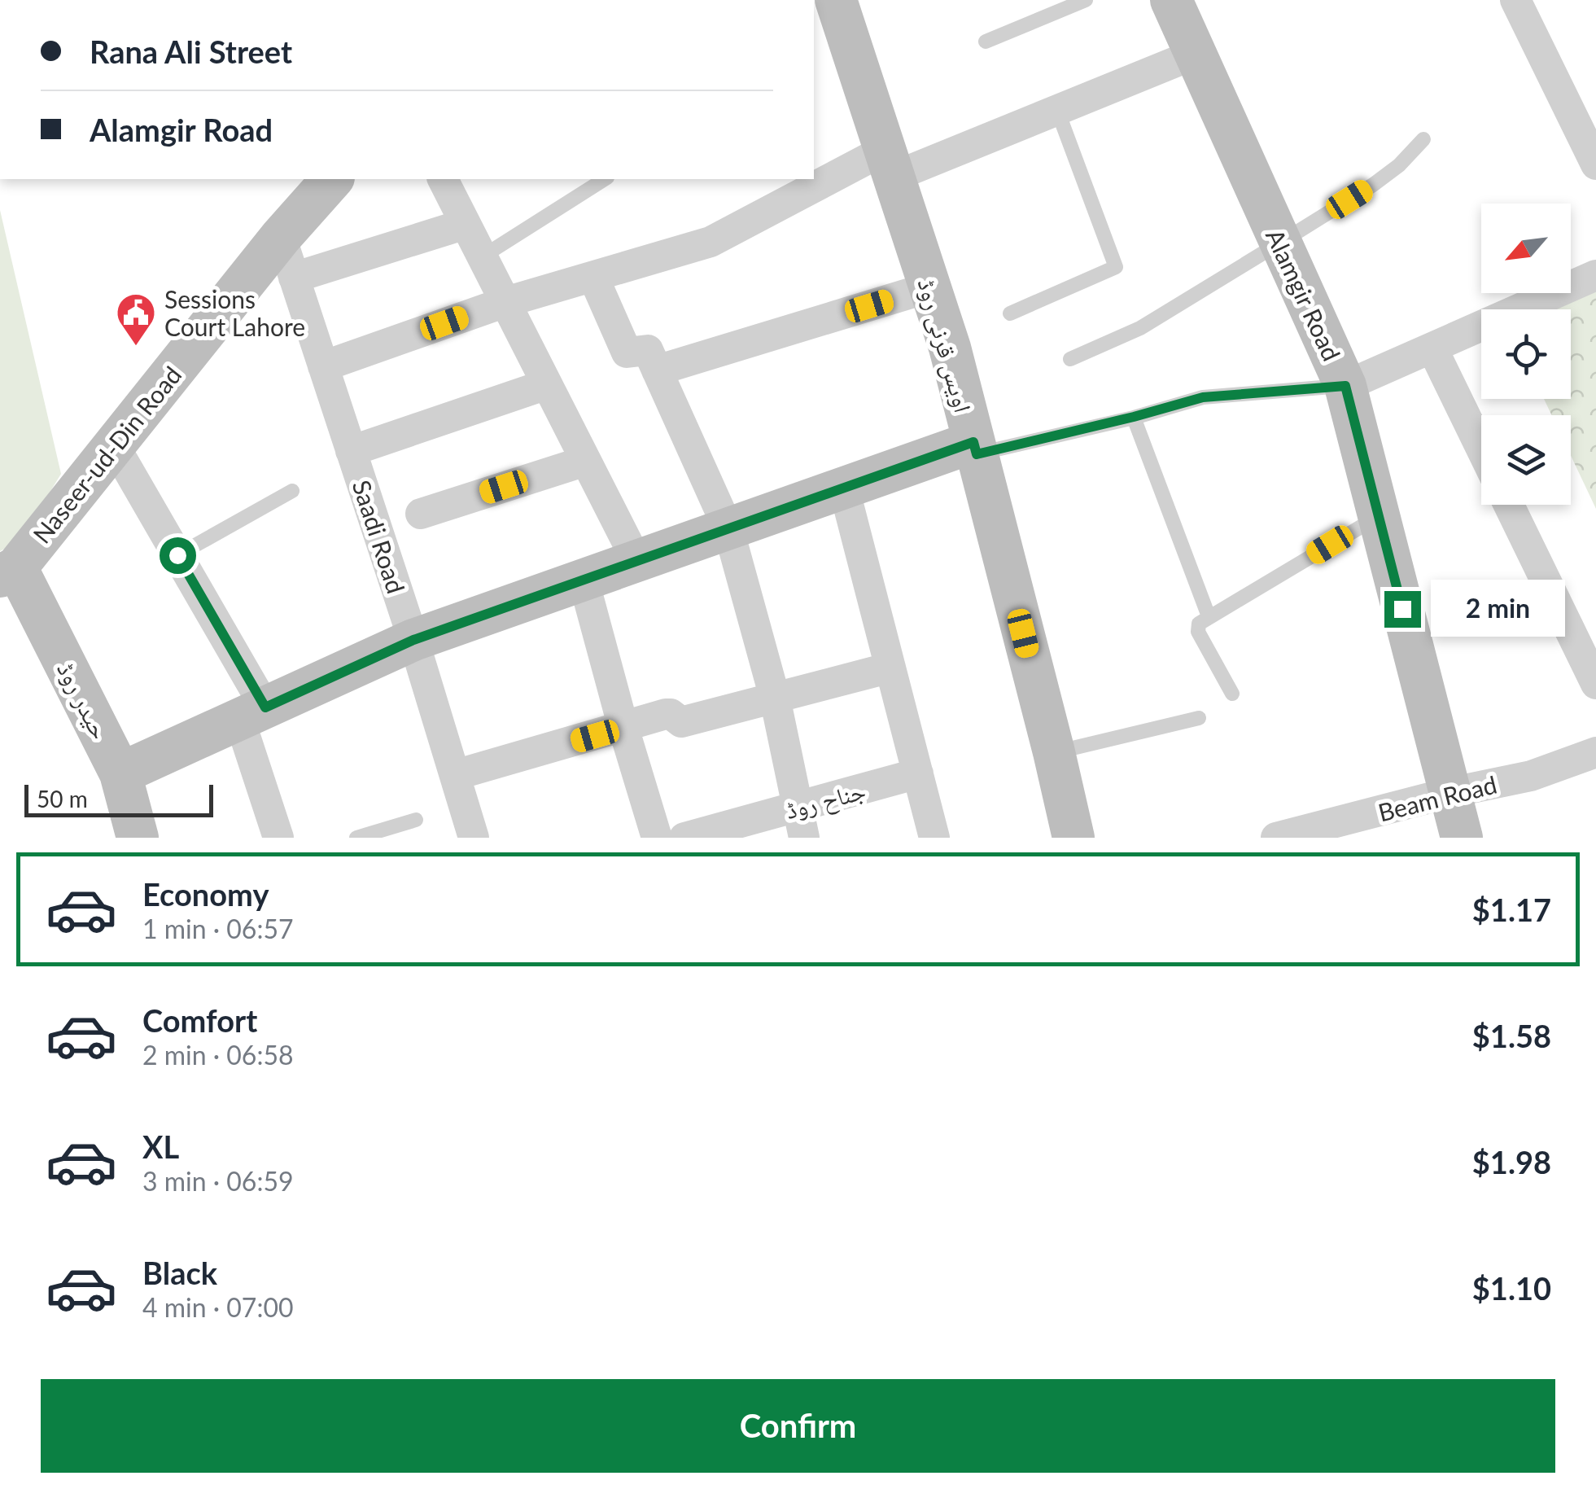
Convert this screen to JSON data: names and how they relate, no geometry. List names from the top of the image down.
{
  "streets": {
    "street": [
      "Alamgir Road",
      "اویس قرنی روڈ",
      "Naseer-ud-Din Road",
      "Saadi Road",
      "حیدر روڈ",
      "Beam Road",
      "جناح روڈ"
    ]
  },
  "crossings": [
    ["Alamgir Road", "Beam Road"],
    ["Naseer-ud-Din Road", "Saadi Road"],
    ["Naseer-ud-Din Road", "حیدر روڈ"]
  ],
  "places": {
    "public building": ["Sessions Court Lahore"]
  },
  "scale_bar": "50 m",
  "north": "bottom left",
  "page": {
    "banner": ["Rana Ali Street", "Alamgir Road"],
    "bubble": "2 min",
    "scale": "50 m",
    "list": [
      {
        "name": "Economy",
        "note": "1 min · 06:57",
        "value": "$1.17"
      },
      {
        "name": "Comfort",
        "note": "2 min · 06:58",
        "value": "$1.58"
      },
      {
        "name": "XL",
        "note": "3 min · 06:59",
        "value": "$1.98"
      },
      {
        "name": "Black",
        "note": "4 min · 07:00",
        "value": "$1.10"
      }
    ],
    "buttons": "Confirm"
  }
}
